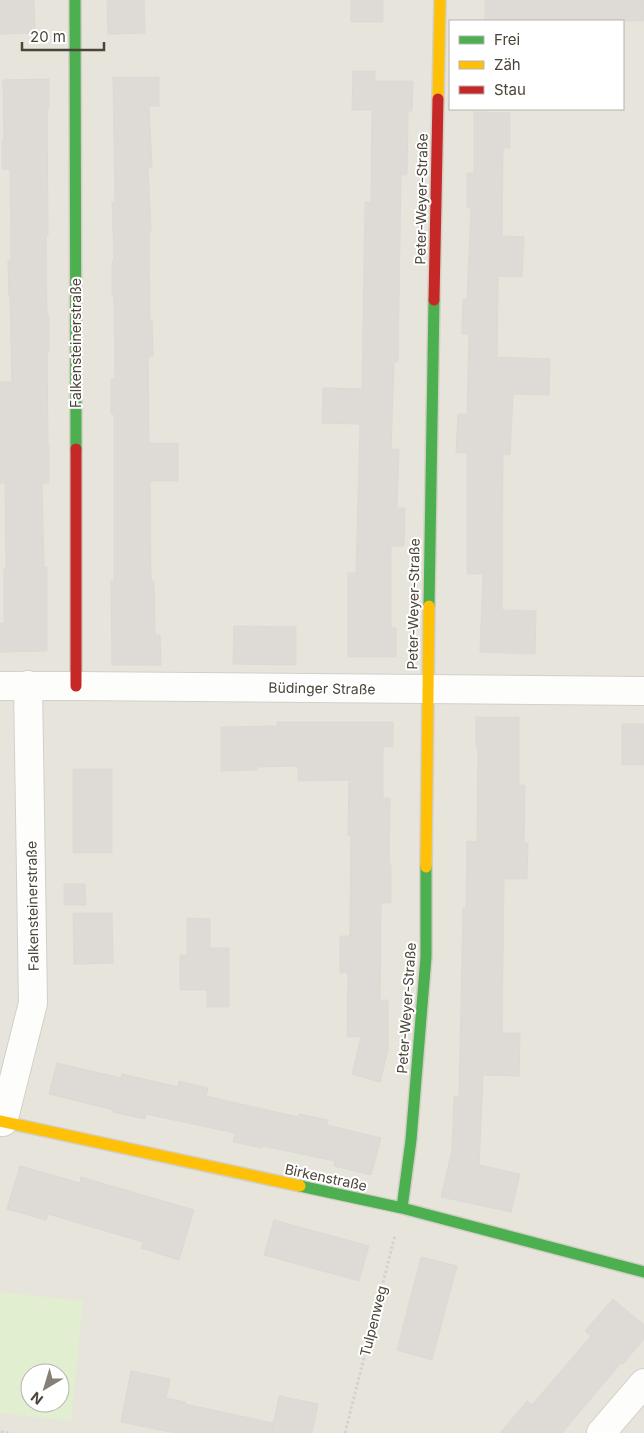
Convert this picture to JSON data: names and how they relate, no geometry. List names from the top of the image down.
{
  "streets": {
    "street": [
      "Peter-Weyer-Straße",
      "Falkensteinerstraße",
      "Büdinger Straße",
      "Birkenstraße"
    ],
    "path": ["Tulpenweg"]
  },
  "crossings": [
    ["Peter-Weyer-Straße", "Büdinger Straße"],
    ["Peter-Weyer-Straße", "Birkenstraße"],
    ["Peter-Weyer-Straße", "Tulpenweg"],
    ["Falkensteinerstraße", "Büdinger Straße"],
    ["Falkensteinerstraße", "Birkenstraße"],
    ["Birkenstraße", "Tulpenweg"]
  ],
  "legend": ["Frei", "Zäh", "Stau"],
  "scale_bar": "20 m",
  "north": "bottom left"
}
